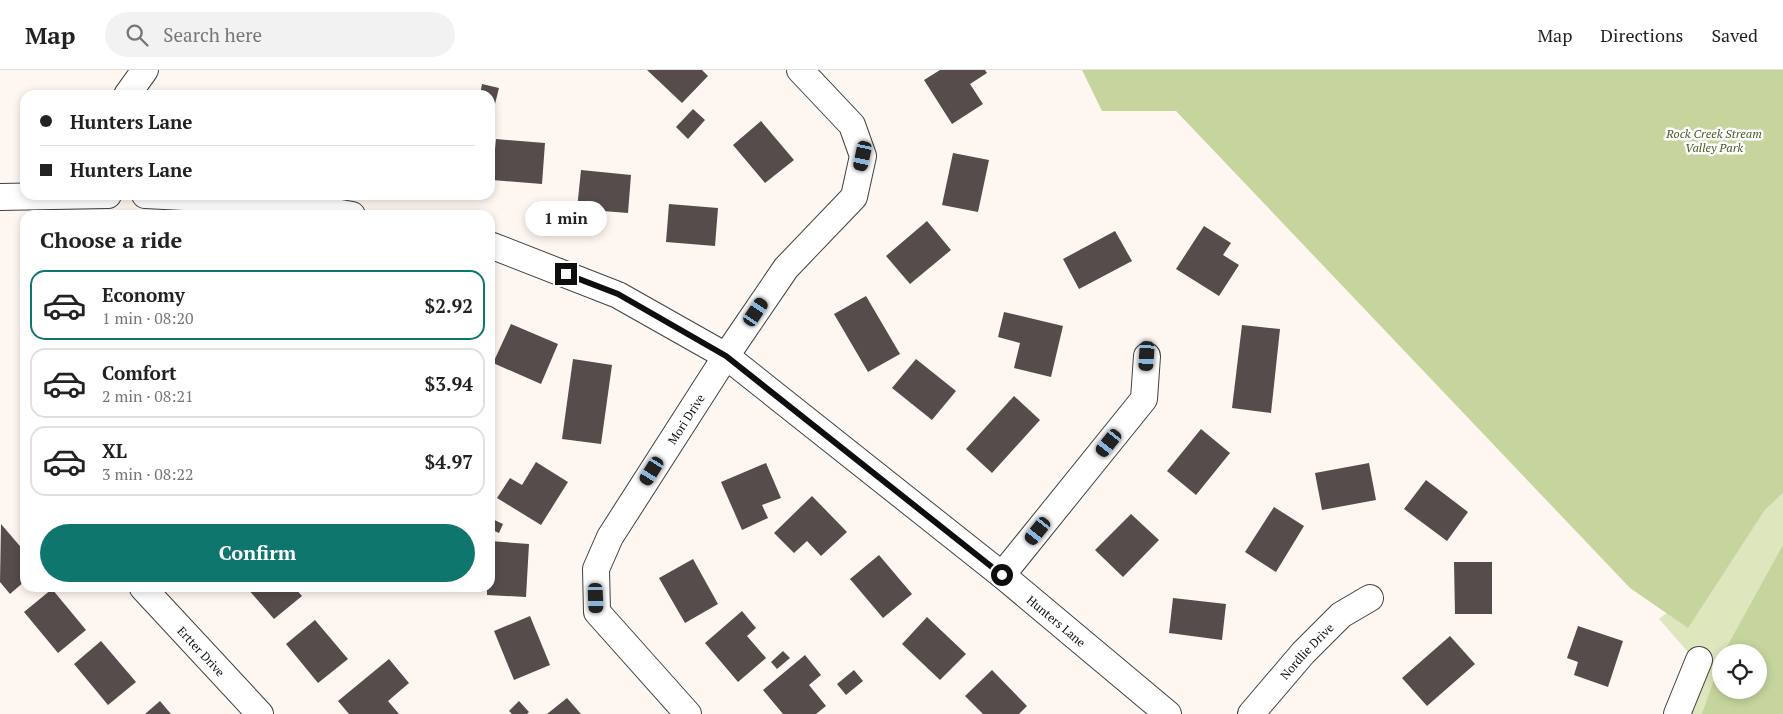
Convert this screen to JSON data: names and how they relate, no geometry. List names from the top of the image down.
{
  "streets": {
    "street": [
      "Mori Drive",
      "Hunters Lane",
      "Ertter Drive",
      "Nordlie Drive"
    ]
  },
  "crossings": [
    ["Mori Drive", "Hunters Lane"]
  ],
  "parks": ["Rock Creek Stream Valley Park"],
  "page": {
    "header": "Map",
    "search": "Search here",
    "nav": ["Map", "Directions", "Saved"],
    "banner": ["Hunters Lane", "Hunters Lane"],
    "bubble": "1 min",
    "heading": "Choose a ride",
    "list": [
      {
        "name": "Economy",
        "note": "1 min · 08:20",
        "value": "$2.92"
      },
      {
        "name": "Comfort",
        "note": "2 min · 08:21",
        "value": "$3.94"
      },
      {
        "name": "XL",
        "note": "3 min · 08:22",
        "value": "$4.97"
      }
    ],
    "buttons": "Confirm"
  }
}
